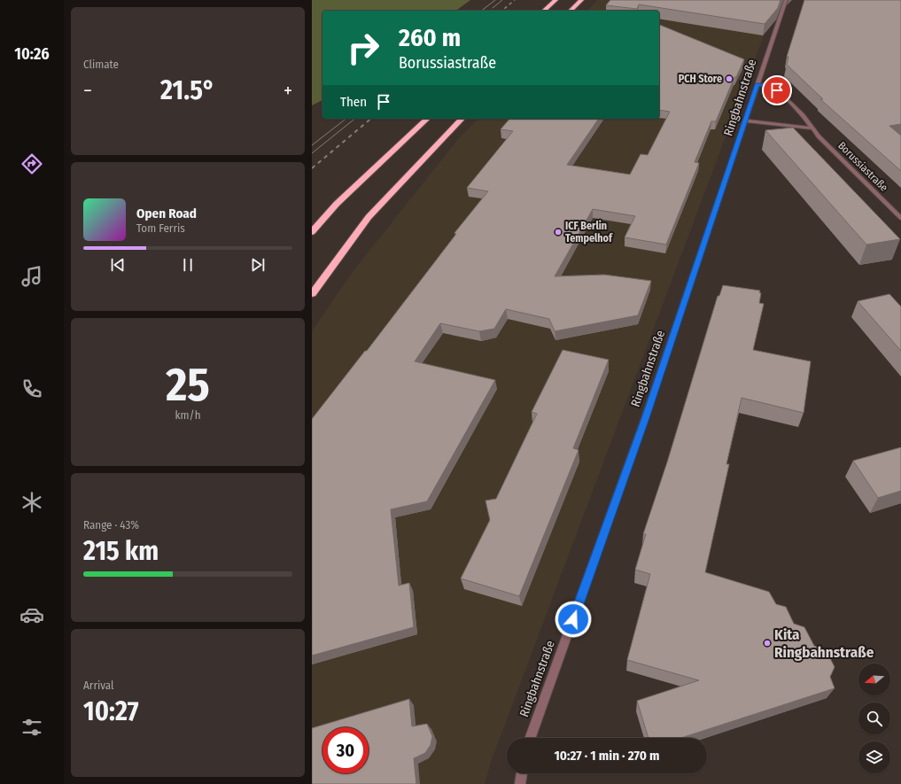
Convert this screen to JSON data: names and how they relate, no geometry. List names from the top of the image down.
{
  "streets": {
    "street": ["Ringbahnstraße", "Borussiastraße"]
  },
  "crossings": [
    ["Ringbahnstraße", "Borussiastraße"]
  ],
  "places": ["PCH Store", "ICF Berlin Tempelhof", "Kita Ringbahnstraße"],
  "north": "left",
  "page": {
    "tabs": "10:26",
    "tile": [
      "Climate",
      ["25", "km/h"],
      ["Range · 43%", "215 km"],
      ["Arrival", "10:27"]
    ],
    "turn": ["260 m", "Borussiastraße"],
    "heat": ["−", "21.5°", "+"],
    "then": "Then",
    "song": ["Open Road", "Tom Ferris"],
    "limit": "30",
    "trip": "10:27 · 1 min · 270 m"
  }
}
